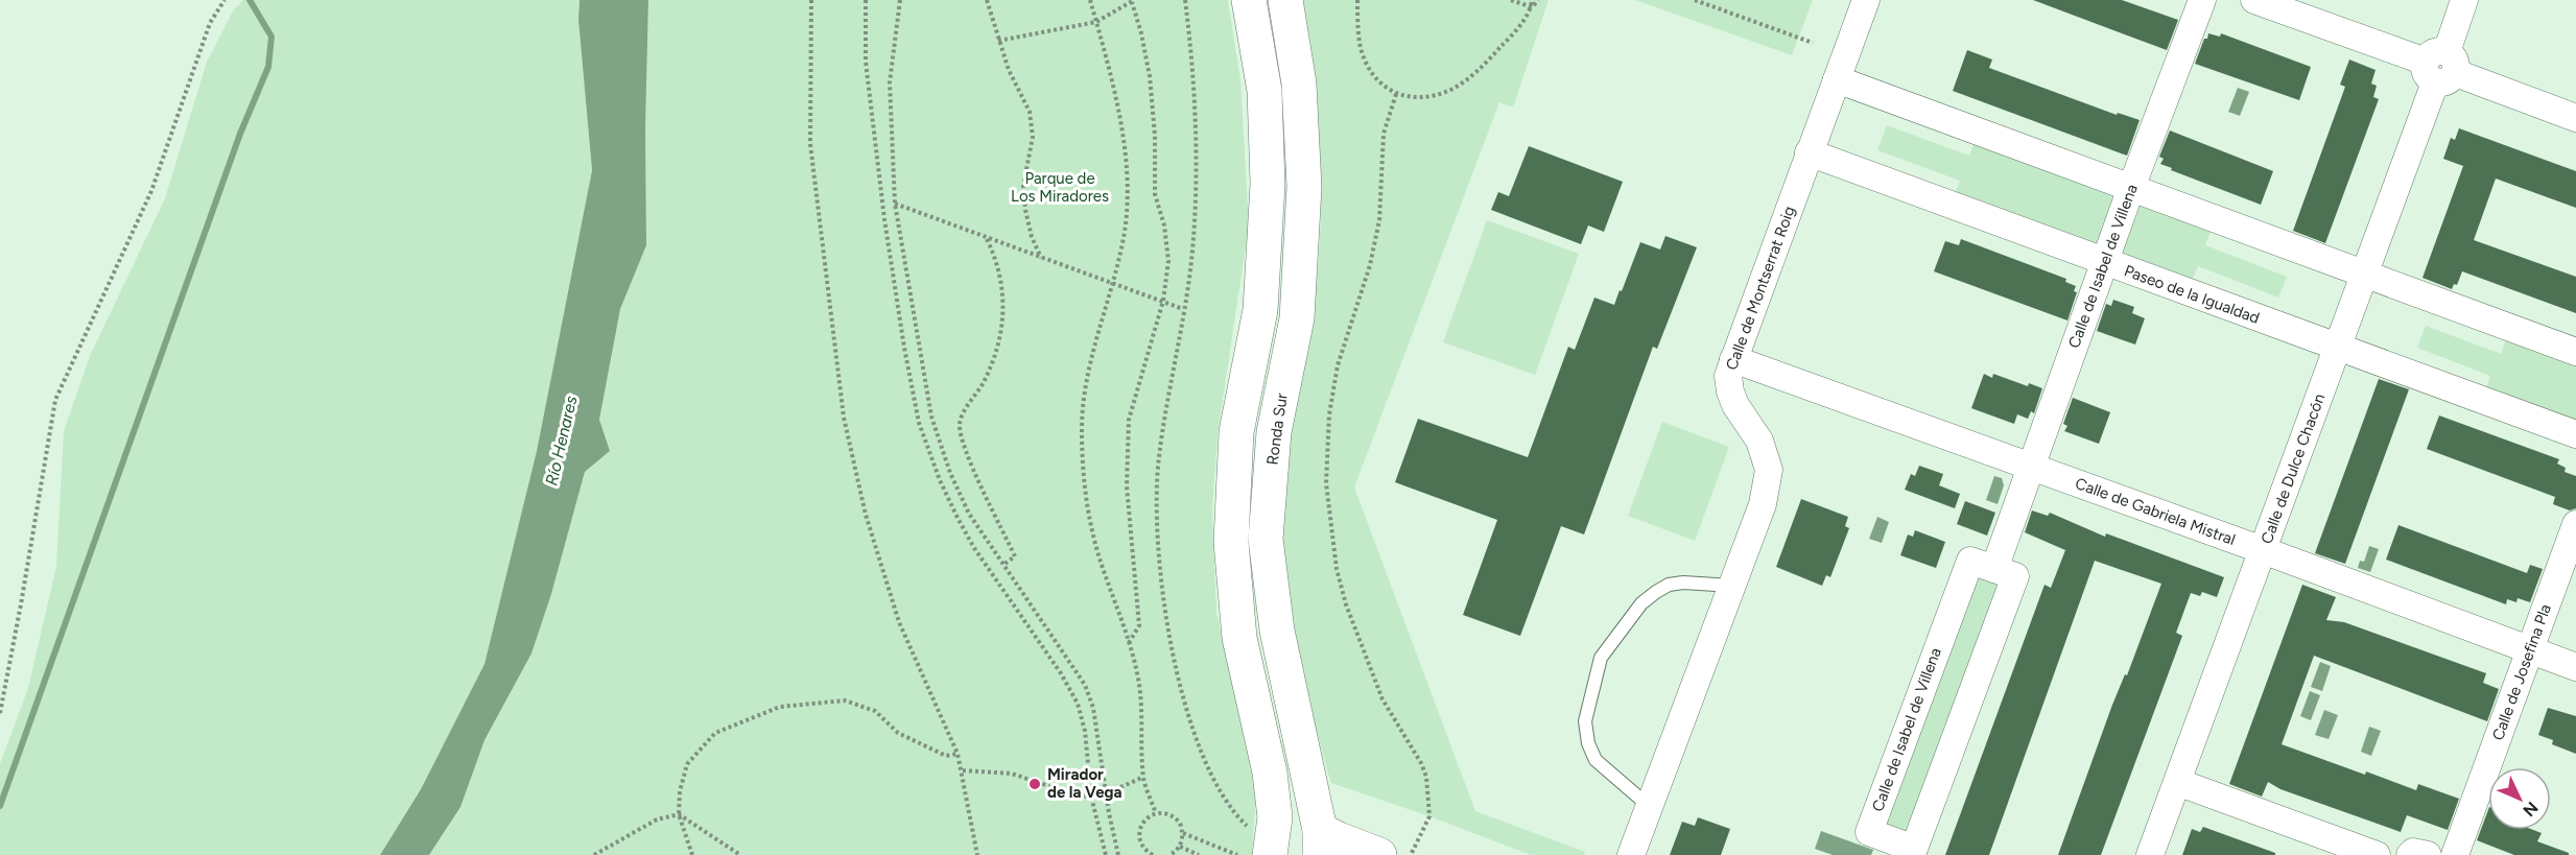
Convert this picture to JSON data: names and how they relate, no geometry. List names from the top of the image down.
{
  "streets": {
    "main road": ["Ronda Sur"],
    "street": [
      "Calle de Isabel de Villena",
      "Calle de Montserrat Roig",
      "Paseo de la Igualdad",
      "Calle de Dulce Chacón",
      "Calle de Gabriela Mistral",
      "Calle de Josefina Pla"
    ]
  },
  "crossings": [
    ["Calle de Isabel de Villena", "Paseo de la Igualdad"],
    ["Calle de Isabel de Villena", "Calle de Gabriela Mistral"],
    ["Calle de Montserrat Roig", "Paseo de la Igualdad"],
    ["Calle de Montserrat Roig", "Calle de Gabriela Mistral"],
    ["Paseo de la Igualdad", "Calle de Dulce Chacón"],
    ["Calle de Dulce Chacón", "Calle de Gabriela Mistral"],
    ["Calle de Gabriela Mistral", "Calle de Josefina Pla"]
  ],
  "water": ["Río Henares"],
  "parks": ["Parque de Los Miradores"],
  "places": ["Mirador de la Vega"],
  "north": "bottom right"
}
